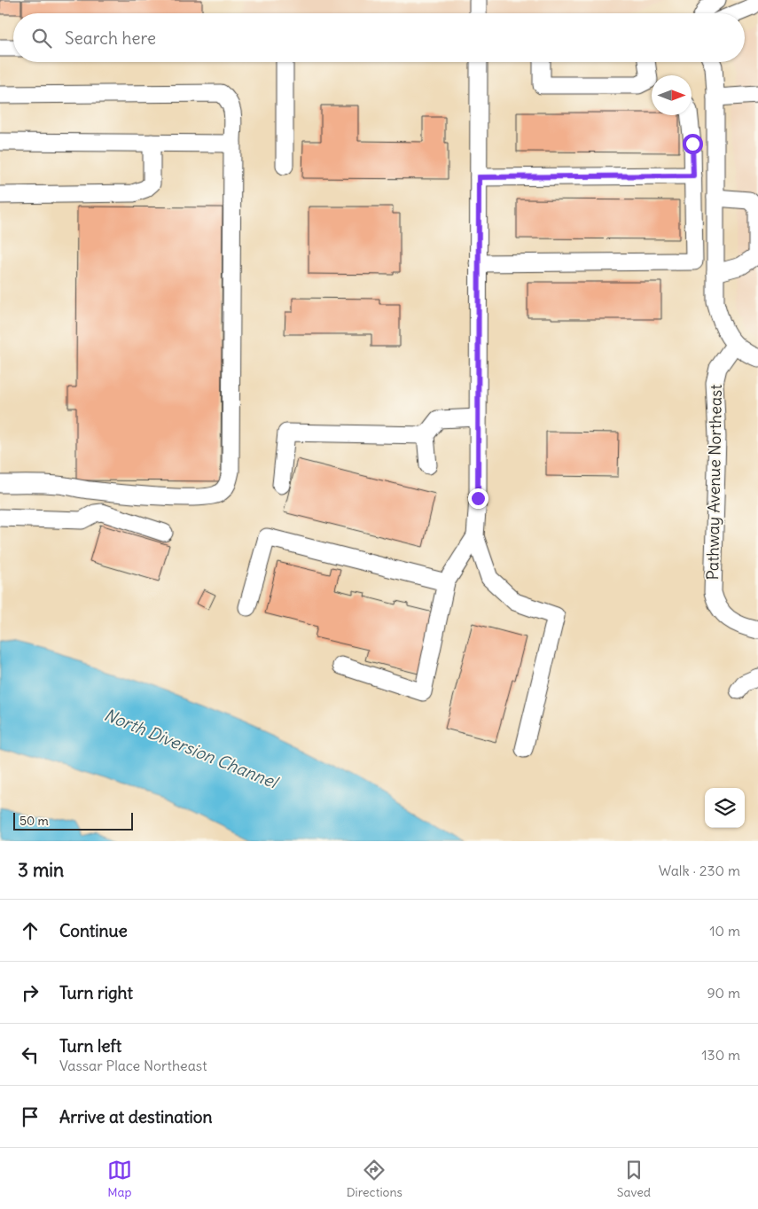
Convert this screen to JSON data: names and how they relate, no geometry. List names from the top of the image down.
{
  "streets": {
    "street": ["Pathway Avenue Northeast"]
  },
  "water": ["North Diversion Channel"],
  "scale_bar": "50 m",
  "north": "right",
  "page": {
    "search": "Search here",
    "scale": "50 m",
    "heading": ["3 min", "Walk · 230 m"],
    "list": [
      ["Continue", "10 m"],
      ["Turn right", "90 m"],
      ["Turn left", "Vassar Place Northeast", "130 m"],
      "Arrive at destination"
    ],
    "nav": ["Map", "Directions", "Saved"]
  }
}
